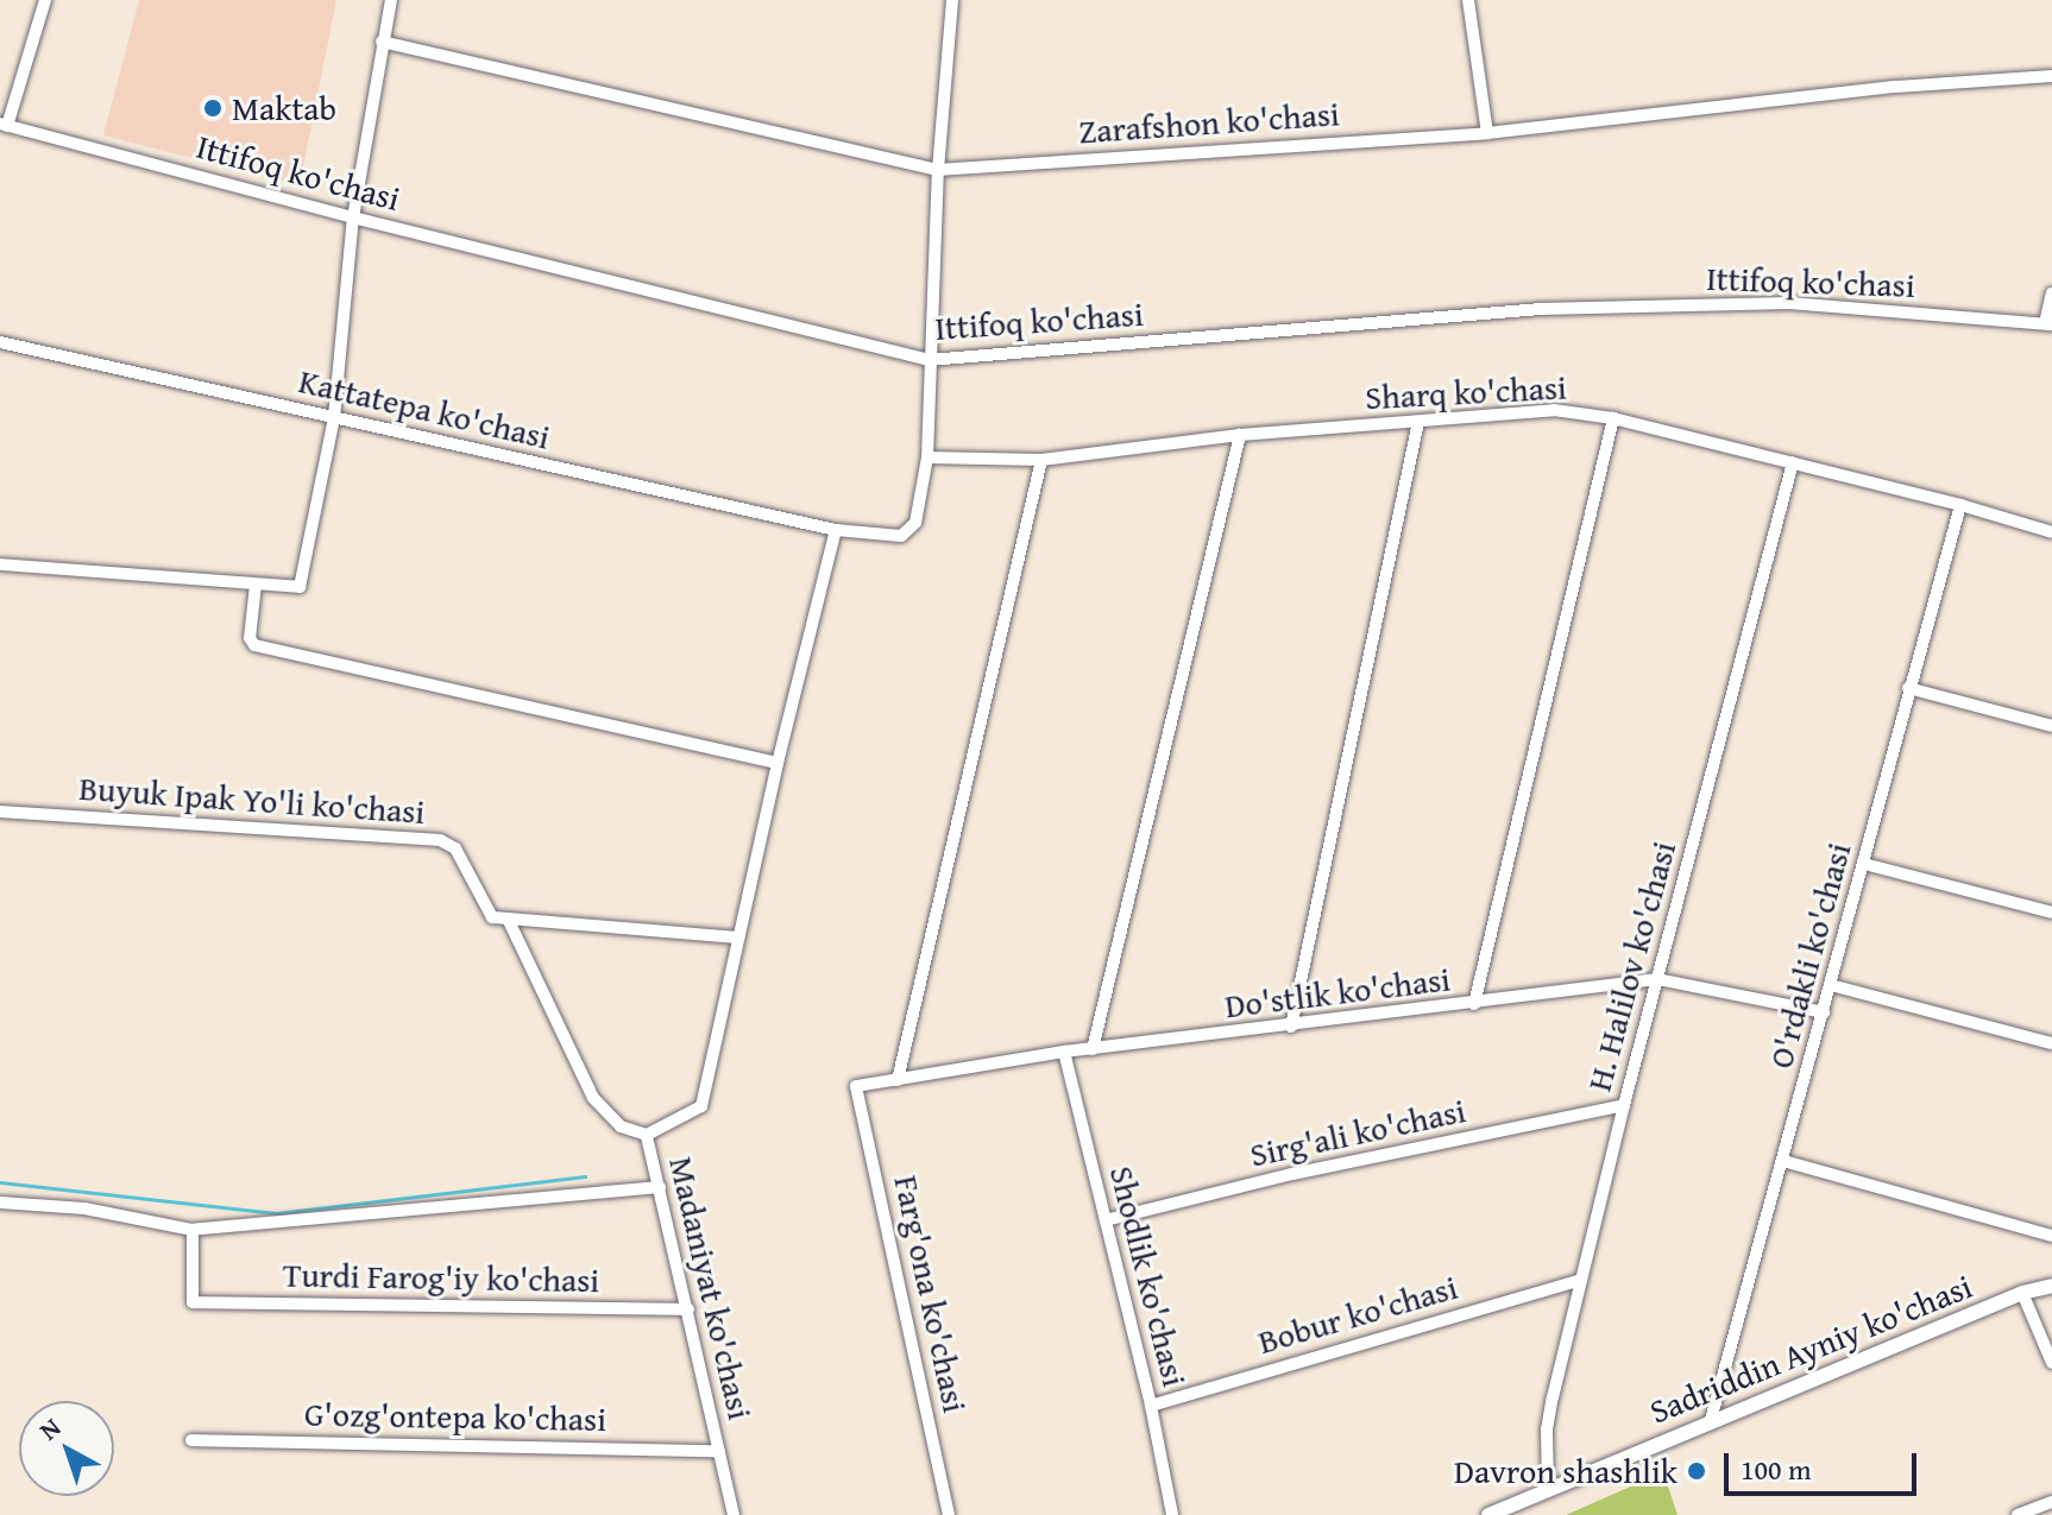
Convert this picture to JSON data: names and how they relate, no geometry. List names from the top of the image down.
{
  "streets": {
    "street": [
      "Zarafshon ko'chasi",
      "Ittifoq ko'chasi",
      "Sharq ko'chasi",
      "Kattatepa ko'chasi",
      "Buyuk Ipak Yo'li ko'chasi",
      "O'rdakli ko'chasi",
      "H. Halilov ko'chasi",
      "Do'stlik ko'chasi",
      "Sirg'ali ko'chasi",
      "Shodlik ko'chasi",
      "Turdi Farog'iy ko'chasi",
      "Madaniyat ko'chasi",
      "Farg'ona ko'chasi",
      "Bobur ko'chasi",
      "Sadriddin Ayniy ko'chasi",
      "G'ozg'ontepa ko'chasi"
    ]
  },
  "crossings": [
    ["Sharq ko'chasi", "Kattatepa ko'chasi"],
    ["Sharq ko'chasi", "O'rdakli ko'chasi"],
    ["Sharq ko'chasi", "H. Halilov ko'chasi"],
    ["O'rdakli ko'chasi", "Do'stlik ko'chasi"],
    ["O'rdakli ko'chasi", "Sadriddin Ayniy ko'chasi"],
    ["H. Halilov ko'chasi", "Do'stlik ko'chasi"],
    ["H. Halilov ko'chasi", "Sirg'ali ko'chasi"],
    ["H. Halilov ko'chasi", "Bobur ko'chasi"],
    ["H. Halilov ko'chasi", "Sadriddin Ayniy ko'chasi"],
    ["Do'stlik ko'chasi", "Shodlik ko'chasi"],
    ["Do'stlik ko'chasi", "Farg'ona ko'chasi"],
    ["Sirg'ali ko'chasi", "Shodlik ko'chasi"],
    ["Shodlik ko'chasi", "Bobur ko'chasi"],
    ["Turdi Farog'iy ko'chasi", "Madaniyat ko'chasi"],
    ["Madaniyat ko'chasi", "G'ozg'ontepa ko'chasi"]
  ],
  "places": ["Maktab", "Davron shashlik"],
  "scale_bar": "100 m",
  "north": "top left"
}
